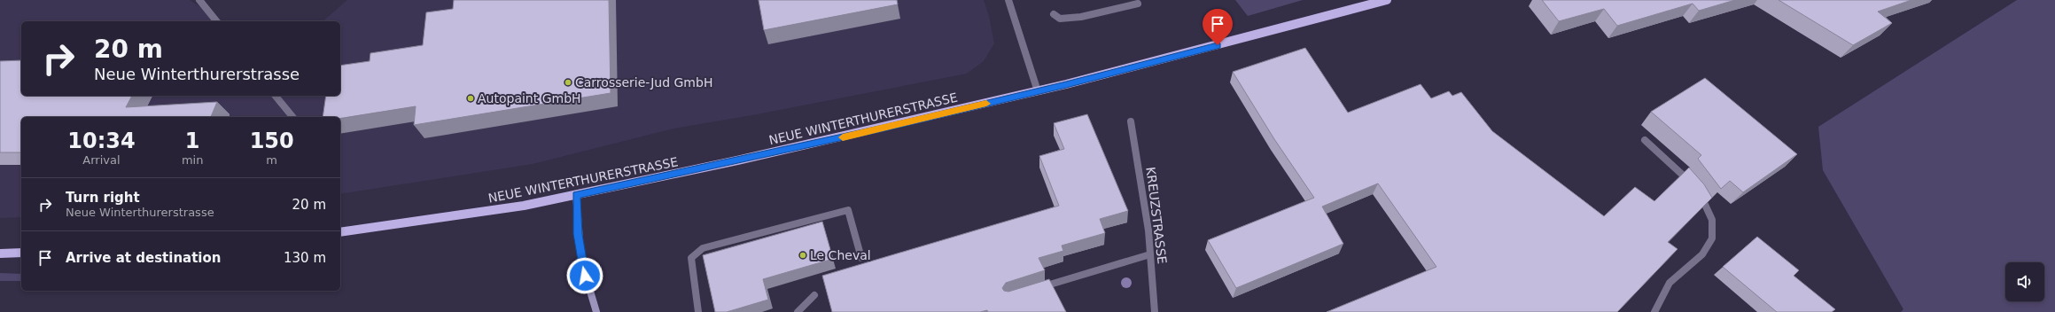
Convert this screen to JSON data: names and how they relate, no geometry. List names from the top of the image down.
{
  "streets": {
    "main road": ["NEUE WINTERTHURERSTRASSE"],
    "street": ["KREUZSTRASSE"]
  },
  "places": ["Carrosserie-Jud GmbH", "Autopaint GmbH", "Le Cheval"],
  "page": {
    "turn": ["20 m", "Neue Winterthurerstrasse"],
    "eta": [
      "10:34",
      "Arrival",
      "1",
      "min",
      "150",
      "m"
    ],
    "list": [
      {
        "name": "Turn right",
        "note": "Neue Winterthurerstrasse",
        "value": "20 m"
      },
      {
        "name": "Arrive at destination",
        "value": "130 m"
      }
    ]
  }
}
